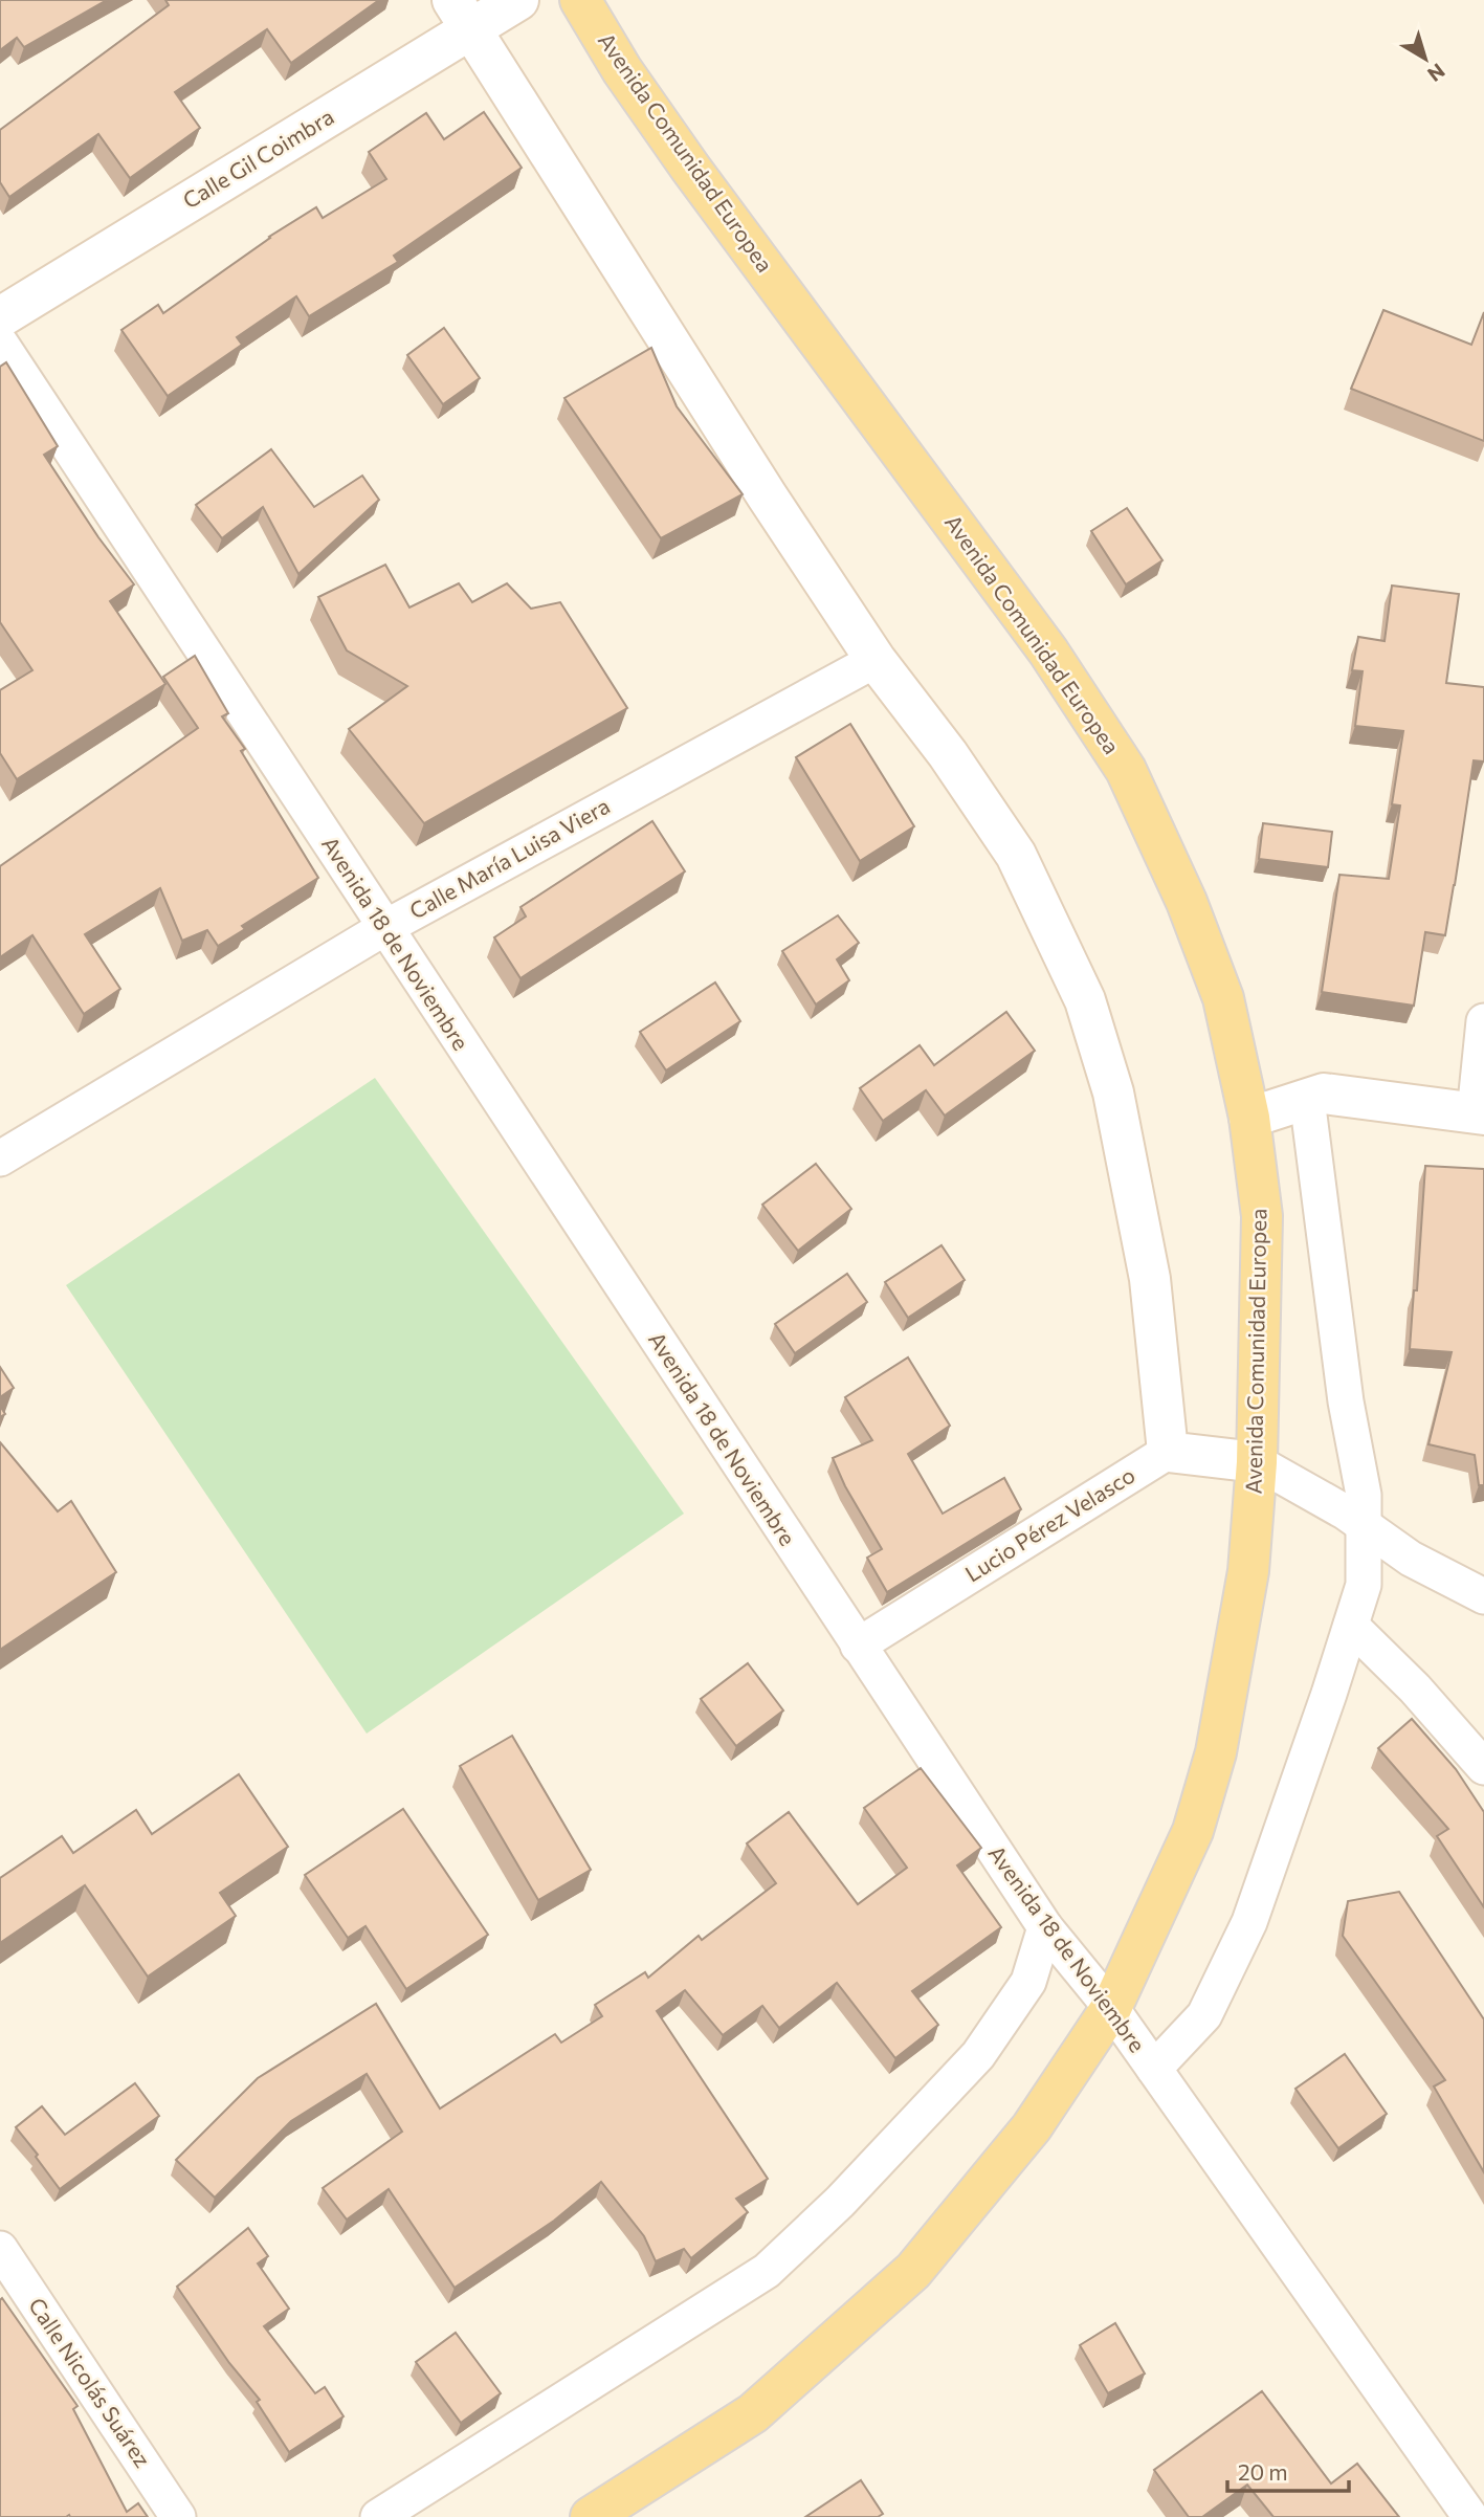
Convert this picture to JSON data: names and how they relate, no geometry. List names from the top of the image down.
{
  "streets": {
    "main road": ["Avenida Comunidad Europea", "Calle Gil Coimbra"],
    "street": [
      "Calle María Luisa Viera",
      "Avenida 18 de Noviembre",
      "Lucio Pérez Velasco",
      "Calle Nicolás Suárez"
    ]
  },
  "crossings": [
    ["Avenida Comunidad Europea", "Avenida 18 de Noviembre"],
    ["Calle María Luisa Viera", "Avenida 18 de Noviembre"],
    ["Avenida 18 de Noviembre", "Lucio Pérez Velasco"]
  ],
  "scale_bar": "20 m",
  "north": "bottom right"
}
